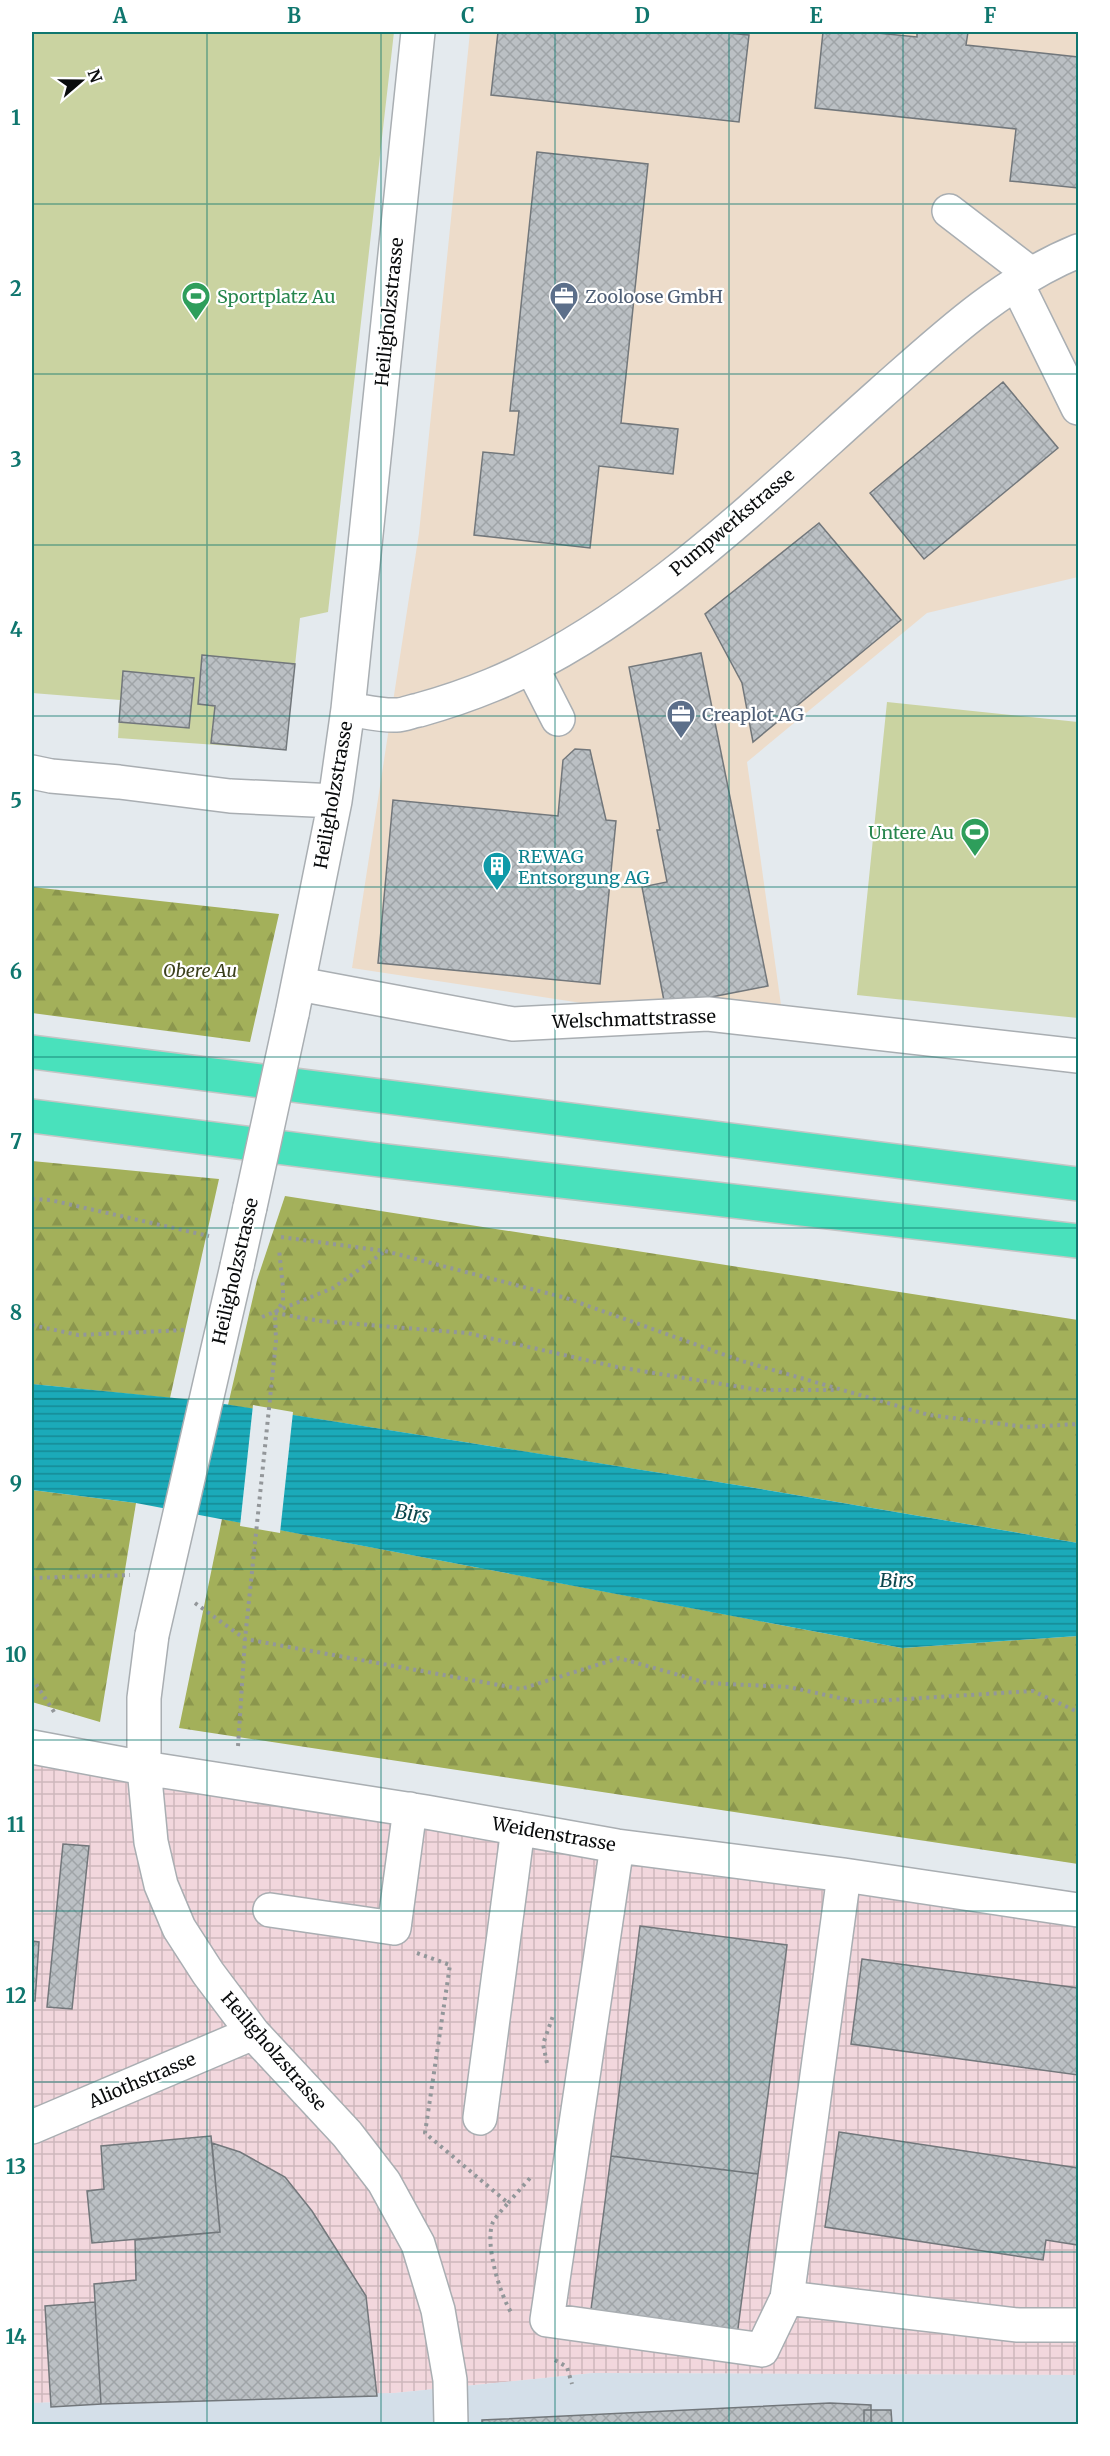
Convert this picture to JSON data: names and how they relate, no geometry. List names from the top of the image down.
{
  "streets": {
    "street": [
      "Heiligholzstrasse",
      "Pumpwerkstrasse",
      "Welschmattstrasse",
      "Weidenstrasse",
      "Aliothstrasse"
    ]
  },
  "crossings": [
    ["Heiligholzstrasse", "Pumpwerkstrasse"],
    ["Heiligholzstrasse", "Welschmattstrasse"],
    ["Heiligholzstrasse", "Weidenstrasse"],
    ["Heiligholzstrasse", "Aliothstrasse"]
  ],
  "water": ["Birs"],
  "parks": ["Obere Au"],
  "places": {
    "sports": ["Sportplatz Au", "Untere Au"],
    "office": ["Zooloose GmbH", "Creaplot AG"],
    "building": ["REWAG Entsorgung AG"]
  },
  "north": "right",
  "grid": {
    "columns": [
      "A",
      "B",
      "C",
      "D",
      "E",
      "F"
    ],
    "rows": [
      "1",
      "2",
      "3",
      "4",
      "5",
      "6",
      "7",
      "8",
      "9",
      "10",
      "11",
      "12",
      "13",
      "14"
    ]
  }
}
